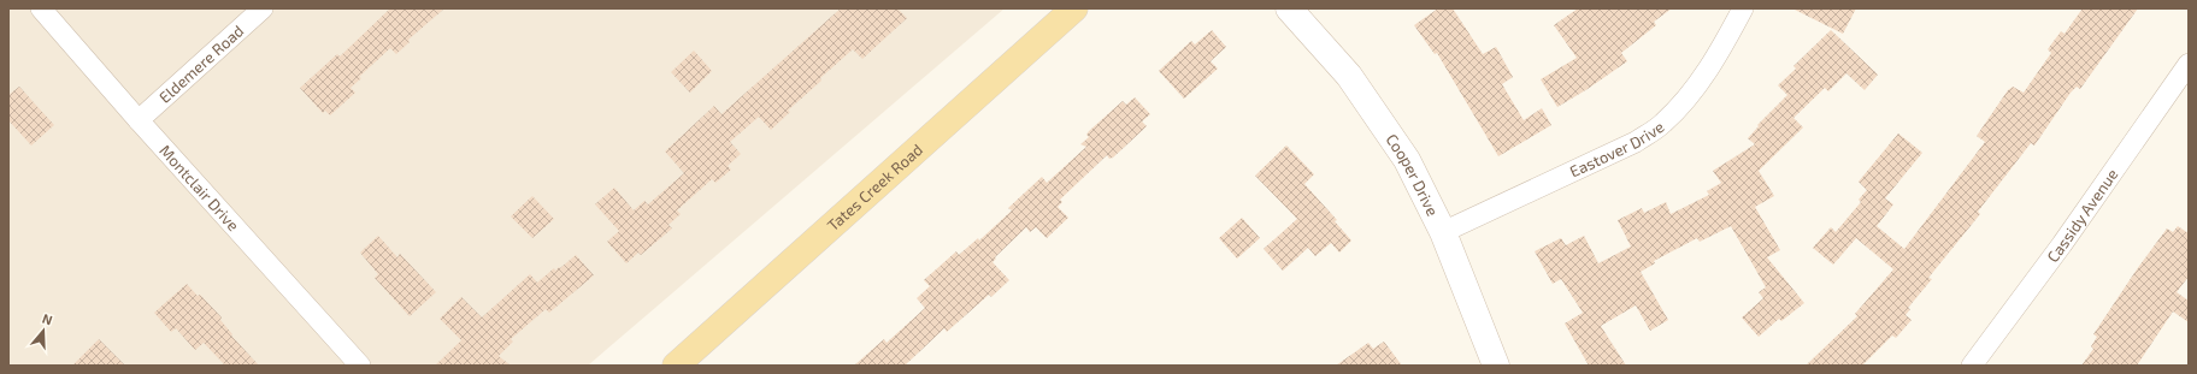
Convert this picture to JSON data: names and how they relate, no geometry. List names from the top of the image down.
{
  "streets": {
    "main road": ["Tates Creek Road"],
    "street": [
      "Eldemere Road",
      "Eastover Drive",
      "Cooper Drive",
      "Montclair Drive",
      "Cassidy Avenue"
    ]
  },
  "crossings": [
    ["Eldemere Road", "Montclair Drive"],
    ["Eastover Drive", "Cooper Drive"]
  ],
  "north": "top"
}
